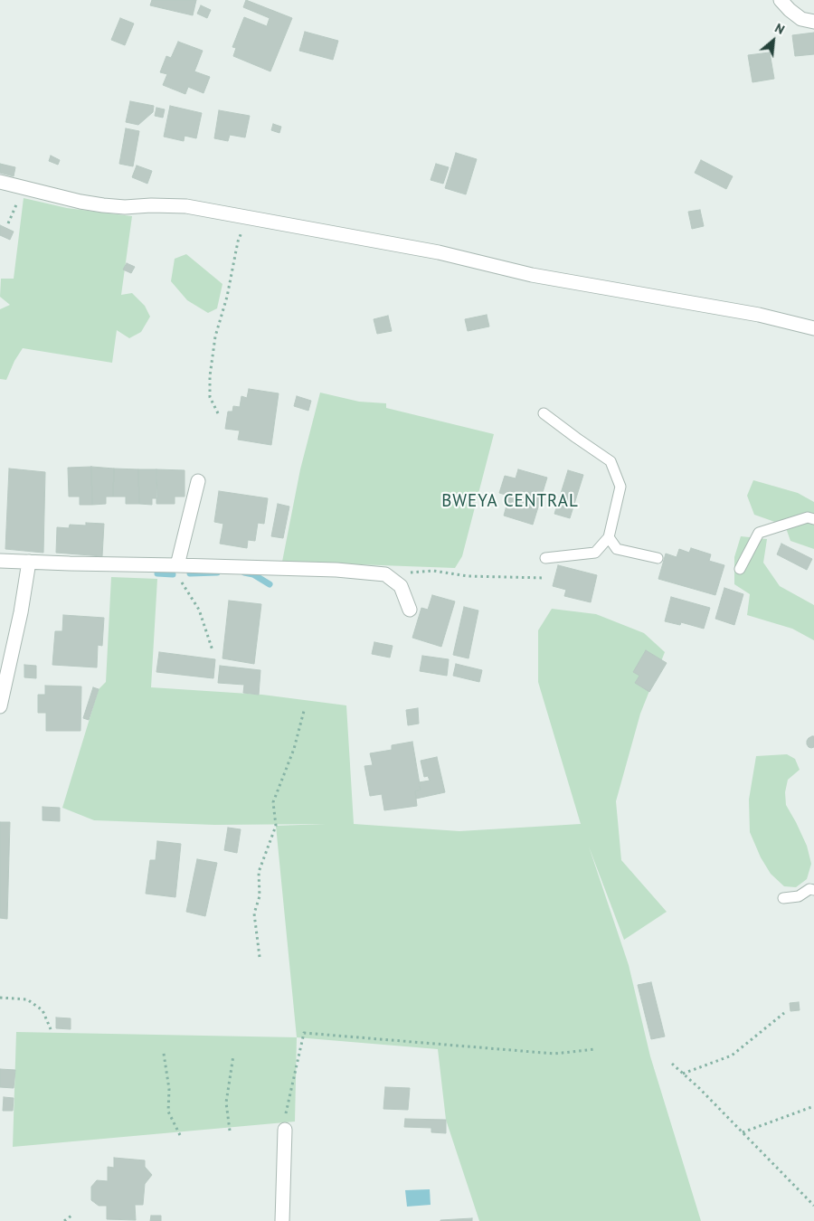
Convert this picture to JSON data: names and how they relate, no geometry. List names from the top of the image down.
{
  "districts": ["BWEYA CENTRAL"],
  "north": "top right"
}
